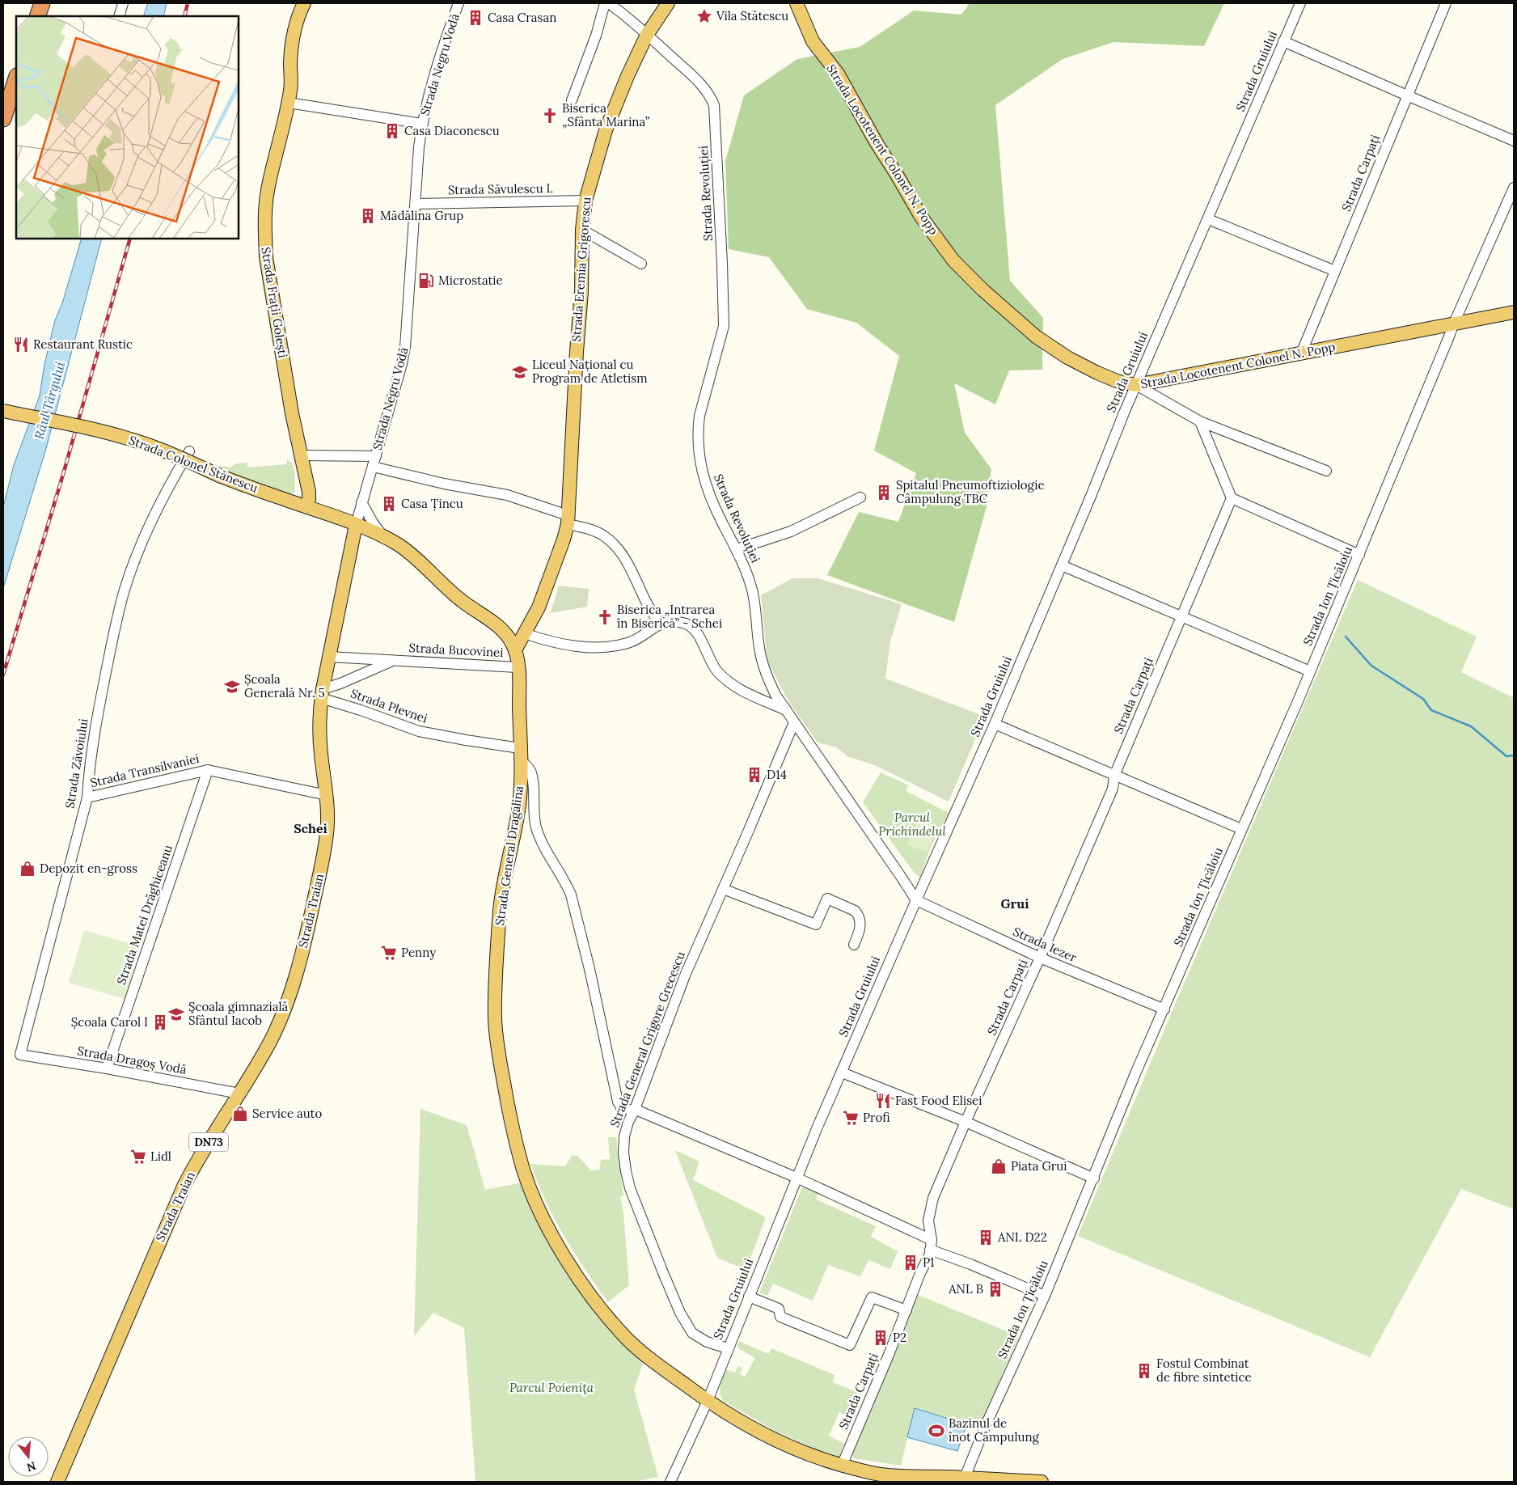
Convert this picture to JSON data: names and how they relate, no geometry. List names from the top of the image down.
{
  "streets": {
    "main road": [
      "Strada Negru Vodă",
      "Strada Locotenent Colonel N. Popp",
      "Strada Eremia Grigorescu",
      "Strada Frații Golești",
      "Strada Colonel Stănescu",
      "Strada General Dragalina",
      "Strada Traian",
      "DN73"
    ],
    "street": [
      "Strada Gruiului",
      "Strada Carpați",
      "Strada Săvulescu I.",
      "Strada Revoluției",
      "Strada Ion Țicăloiu",
      "Strada Bucovinei",
      "Strada Plevnei",
      "Strada Zăvoiului",
      "Strada Transilvaniei",
      "Strada Matei Drăghiceanu",
      "Strada Iezer",
      "Strada General Grigore Grecescu",
      "Strada Dragoș Vodă"
    ]
  },
  "crossings": [
    ["Strada Negru Vodă", "Strada Săvulescu I."],
    ["Strada Negru Vodă", "Strada Colonel Stănescu"],
    ["Strada Negru Vodă", "Strada Bucovinei"],
    ["Strada Negru Vodă", "Strada Plevnei"],
    ["Strada Negru Vodă", "Strada Transilvaniei"],
    ["Strada Negru Vodă", "Strada General Dragalina"],
    ["Strada Negru Vodă", "Strada Traian"],
    ["Strada Gruiului", "Strada Locotenent Colonel N. Popp"],
    ["Strada Gruiului", "Strada Revoluției"],
    ["Strada Gruiului", "Strada General Dragalina"],
    ["Strada Gruiului", "Strada Iezer"],
    ["Strada Gruiului", "Strada General Grigore Grecescu"],
    ["Strada Locotenent Colonel N. Popp", "Strada Carpați"],
    ["Strada Locotenent Colonel N. Popp", "Strada Ion Țicăloiu"],
    ["Strada Carpați", "Strada General Dragalina"],
    ["Strada Carpați", "Strada Iezer"],
    ["Strada Săvulescu I.", "Strada Eremia Grigorescu"],
    ["Strada Revoluției", "Strada Eremia Grigorescu"],
    ["Strada Revoluției", "Strada Iezer"],
    ["Strada Revoluției", "Strada General Grigore Grecescu"],
    ["Strada Eremia Grigorescu", "Strada General Dragalina"],
    ["Strada Frații Golești", "Strada Colonel Stănescu"],
    ["Strada Colonel Stănescu", "Strada General Dragalina"],
    ["Strada Ion Țicăloiu", "Strada General Dragalina"],
    ["Strada Ion Țicăloiu", "Strada Iezer"],
    ["Strada Bucovinei", "Strada Plevnei"],
    ["Strada Bucovinei", "Strada General Dragalina"],
    ["Strada Plevnei", "Strada General Dragalina"],
    ["Strada Zăvoiului", "Strada Transilvaniei"],
    ["Strada Zăvoiului", "Strada Dragoș Vodă"],
    ["Strada Transilvaniei", "Strada Traian"],
    ["Strada Transilvaniei", "Strada Matei Drăghiceanu"],
    ["Strada Traian", "Strada Dragoș Vodă"],
    ["Strada Matei Drăghiceanu", "Strada Dragoș Vodă"]
  ],
  "districts": ["Schei", "Grui"],
  "water": ["Râul Târgului"],
  "parks": ["Parcul Prichindelul", "Parcul Poieniţa"],
  "places": {
    "place": ["Vila Stătescu"],
    "building": [
      "Casa Crasan",
      "Casa Diaconescu",
      "Mădălina Grup",
      "Spitalul Pneumoftiziologie Câmpulung TBC",
      "Casa Țincu",
      "D14",
      "Școala Carol I",
      "ANL D22",
      "P1",
      "ANL B",
      "P2",
      "Fostul Combinat de fibre sintetice"
    ],
    "church": ["Biserica „Sfânta Marina”", "Biserica „Intrarea în Biserică” - Schei"],
    "fuel station": ["Microstatie"],
    "restaurant": ["Restaurant Rustic", "Fast Food Elisei"],
    "school or university": ["Liceul Național cu Program de Atletism", "Școala Generală Nr. 5", "Şcoala gimnazială Sfântul Iacob"],
    "shop": ["Depozit en-gross", "Service auto", "Piata Grui"],
    "supermarket": ["Penny", "Profi", "Lidl"],
    "sports": ["Bazinul de înot Câmpulung"]
  },
  "north": "bottom"
}
